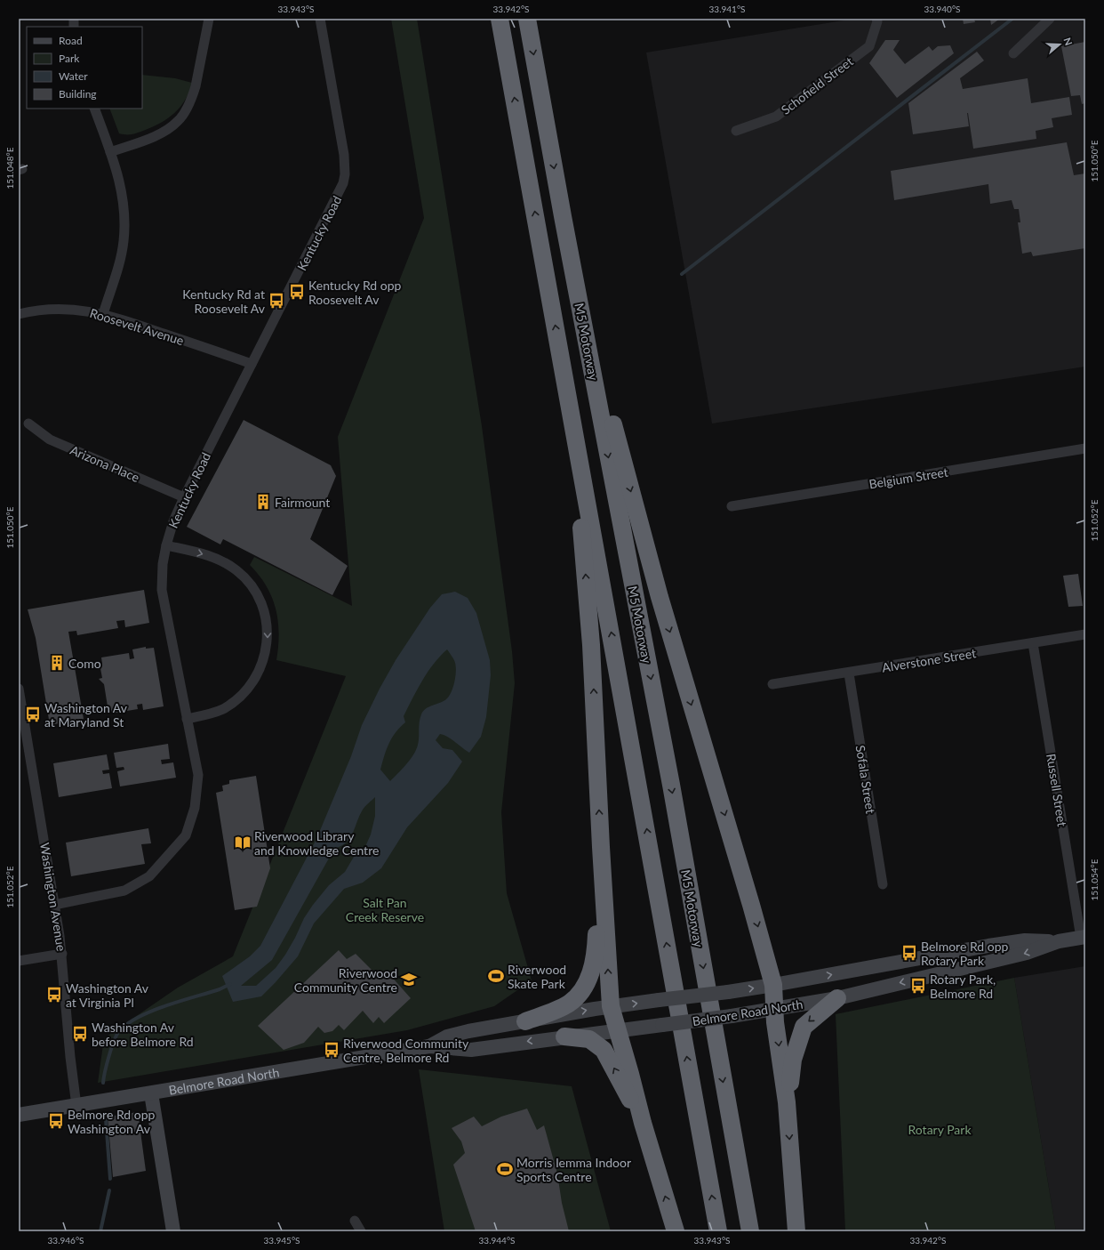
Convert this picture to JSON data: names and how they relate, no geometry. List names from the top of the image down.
{
  "streets": {
    "highway": ["M5 Motorway"],
    "main road": ["Belmore Road North"],
    "street": [
      "Schofield Street",
      "Kentucky Road",
      "Roosevelt Avenue",
      "Arizona Place",
      "Belgium Street",
      "Alverstone Street",
      "Sofala Street",
      "Russell Street",
      "Washington Avenue"
    ]
  },
  "crossings": [
    ["Kentucky Road", "Roosevelt Avenue"],
    ["Kentucky Road", "Arizona Place"],
    ["Kentucky Road", "Washington Avenue"],
    ["Alverstone Street", "Sofala Street"],
    ["Alverstone Street", "Russell Street"],
    ["Russell Street", "Belmore Road North"],
    ["Washington Avenue", "Belmore Road North"]
  ],
  "parks": ["Salt Pan Creek Reserve", "Rotary Park"],
  "places": {
    "bus stop": [
      "Kentucky Rd opp Roosevelt Av",
      "Kentucky Rd at Roosevelt Av",
      "Washington Av at Maryland St",
      "Belmore Rd opp Rotary Park",
      "Rotary Park, Belmore Rd",
      "Washington Av at Virginia Pl",
      "Washington Av before Belmore Rd",
      "Riverwood Community Centre, Belmore Rd",
      "Belmore Rd opp Washington Av"
    ],
    "building": ["Fairmount", "Como"],
    "library": ["Riverwood Library and Knowledge Centre"],
    "sports": ["Riverwood Skate Park", "Morris Iemma Indoor Sports Centre"],
    "school or university": ["Riverwood Community Centre"]
  },
  "legend": [
    "Road",
    "Park",
    "Water",
    "Building"
  ],
  "north": "right",
  "coordinates": [
    "33.943°S",
    "33.942°S",
    "33.941°S",
    "33.940°S",
    "151.050°E",
    "151.048°E",
    "151.052°E",
    "151.054°E",
    "33.946°S",
    "33.945°S",
    "33.944°S"
  ]
}
